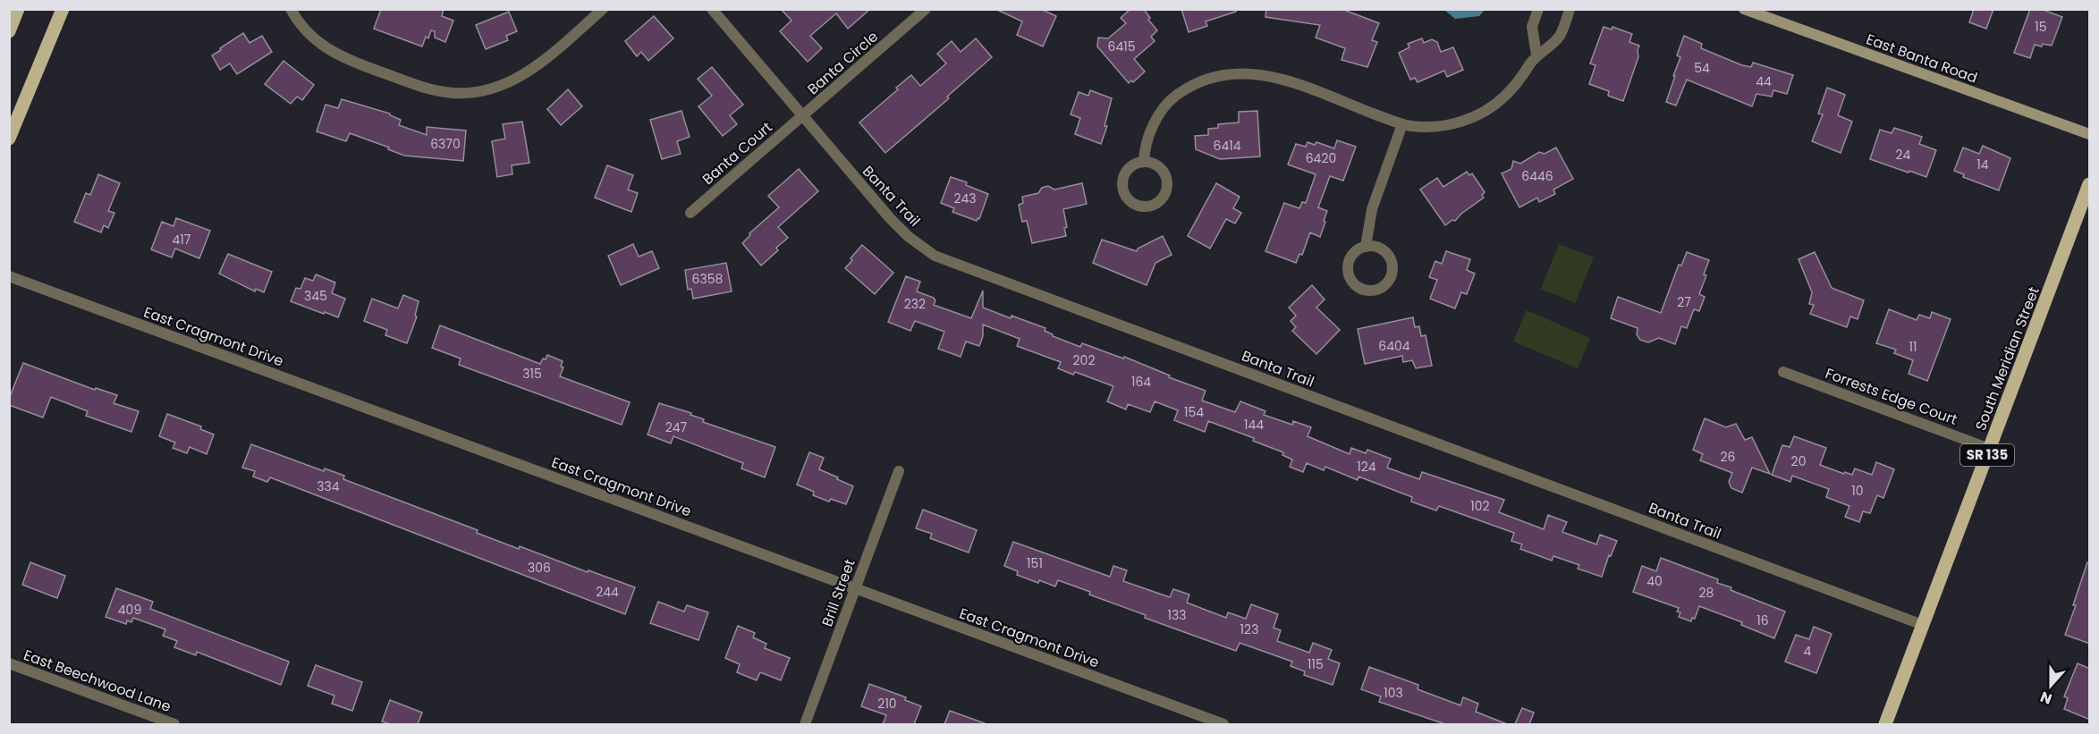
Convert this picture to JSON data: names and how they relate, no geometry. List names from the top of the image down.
{
  "streets": {
    "main road": ["South Meridian Street", "SR 135"],
    "street": [
      "East Banta Road",
      "Banta Circle",
      "Banta Court",
      "Banta Trail",
      "East Cragmont Drive",
      "Forrests Edge Court",
      "Brill Street",
      "East Beechwood Lane"
    ]
  },
  "crossings": [
    ["Banta Circle", "Banta Court"],
    ["Banta Circle", "Banta Trail"],
    ["Banta Court", "Banta Trail"],
    ["Banta Trail", "South Meridian Street"],
    ["East Cragmont Drive", "Brill Street"],
    ["South Meridian Street", "Forrests Edge Court"]
  ],
  "house_numbers": [
    "15",
    "6415",
    "54",
    "44",
    "6370",
    "6414",
    "24",
    "6420",
    "14",
    "6446",
    "243",
    "417",
    "6358",
    "345",
    "27",
    "232",
    "6404",
    "11",
    "202",
    "315",
    "164",
    "154",
    "144",
    "247",
    "26",
    "20",
    "124",
    "334",
    "10",
    "102",
    "151",
    "306",
    "40",
    "244",
    "28",
    "409",
    "133",
    "16",
    "123",
    "4",
    "115",
    "103",
    "210"
  ],
  "north": "bottom"
}
